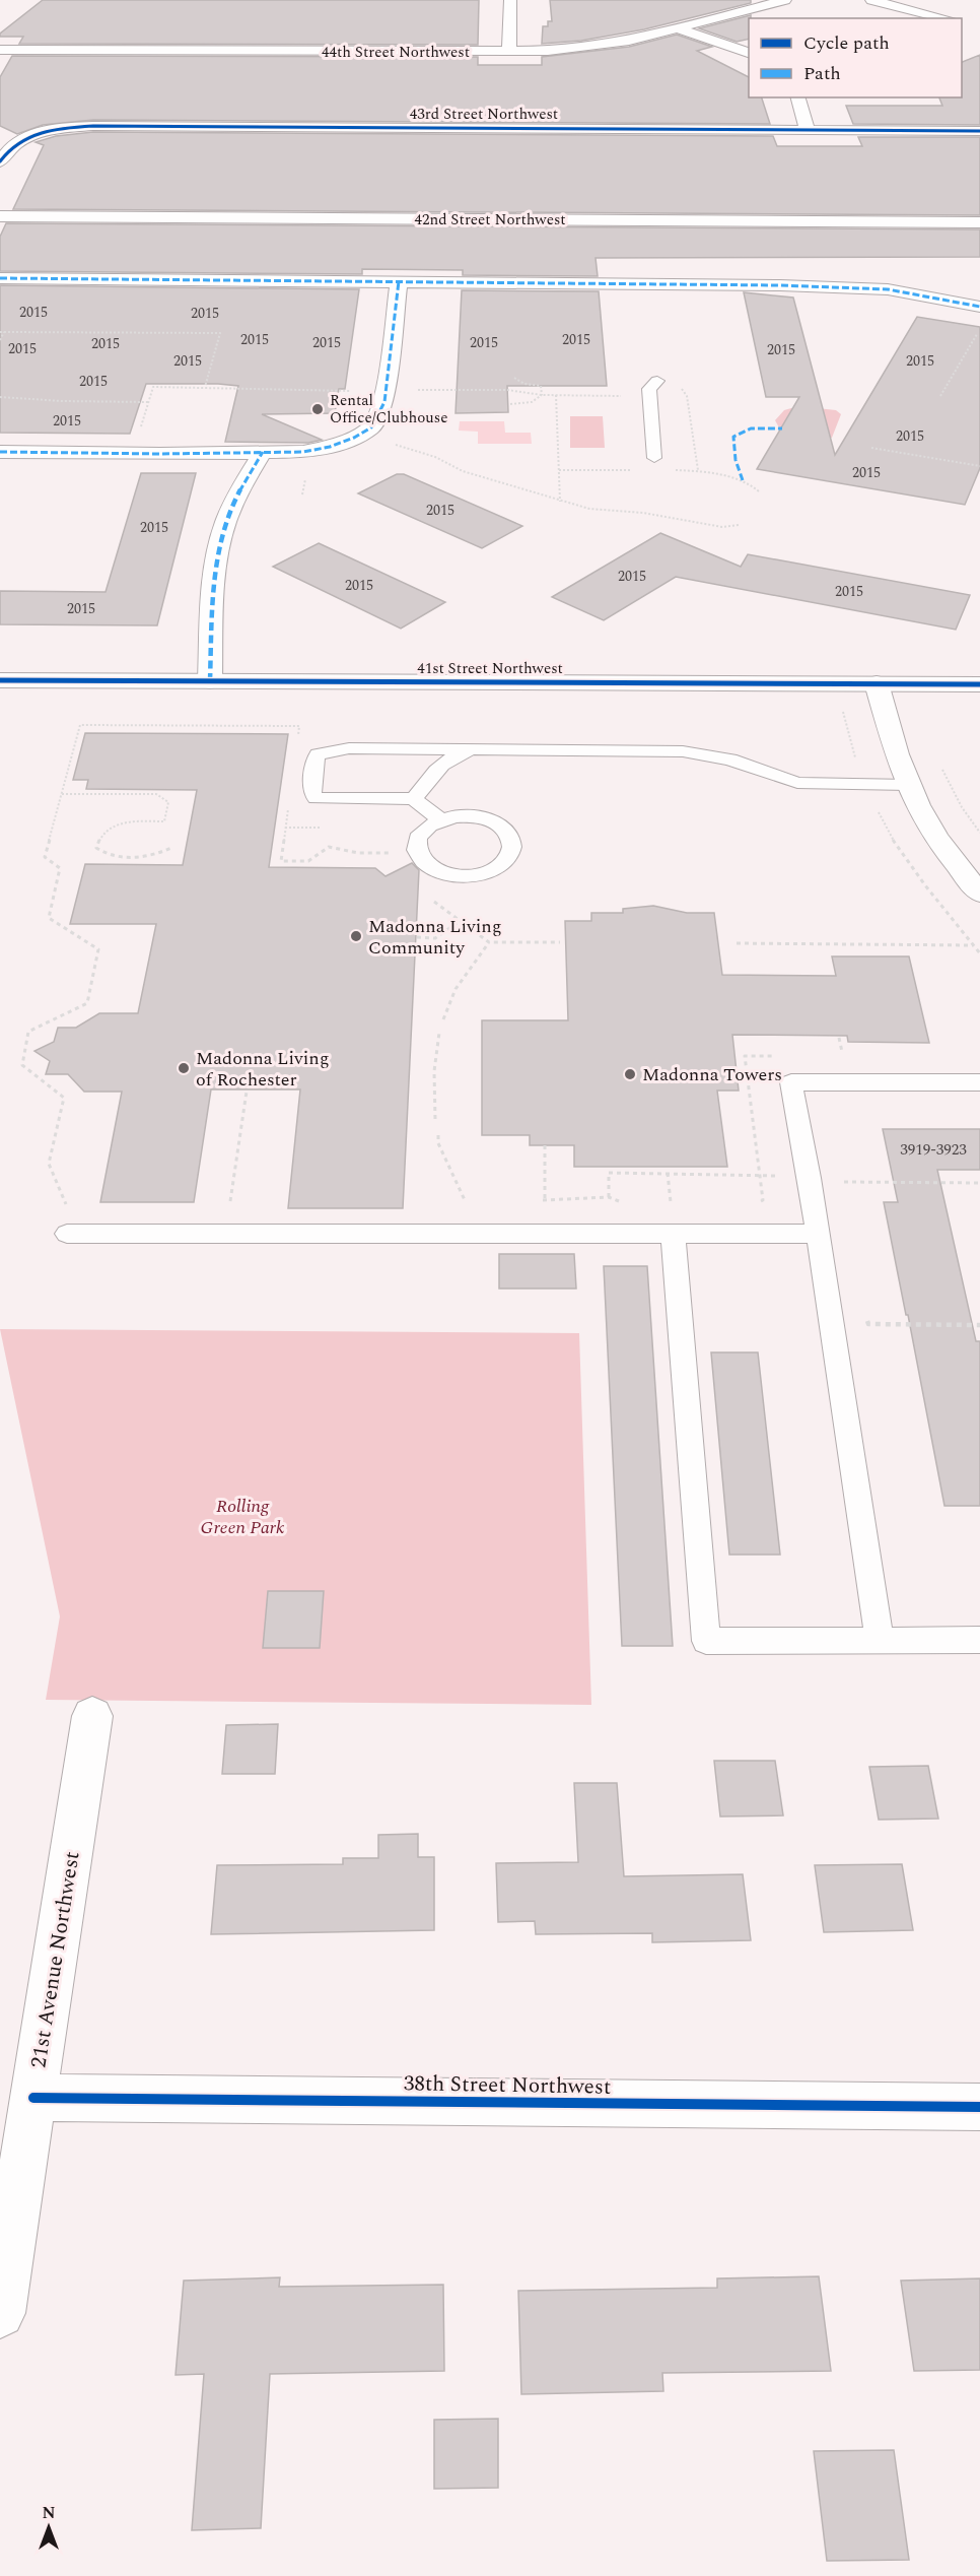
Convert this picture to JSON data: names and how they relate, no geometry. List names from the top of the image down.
{
  "streets": {
    "street": [
      "44th Street Northwest",
      "43rd Street Northwest",
      "42nd Street Northwest",
      "41st Street Northwest",
      "21st Avenue Northwest",
      "38th Street Northwest"
    ]
  },
  "crossings": [
    ["21st Avenue Northwest", "38th Street Northwest"]
  ],
  "parks": ["Rolling Green Park"],
  "places": [
    "Rental Office/Clubhouse",
    "Madonna Living Community",
    "Madonna Living of Rochester",
    "Madonna Towers"
  ],
  "house_numbers": [
    "2015",
    "2015",
    "2015",
    "2015",
    "2015",
    "2015",
    "2015",
    "2015",
    "2015",
    "2015",
    "2015",
    "2015",
    "2015",
    "2015",
    "2015",
    "2015",
    "2015",
    "2015",
    "2015",
    "2015",
    "2015",
    "3919-3923"
  ],
  "legend": ["Cycle path", "Path"],
  "north": "top"
}
